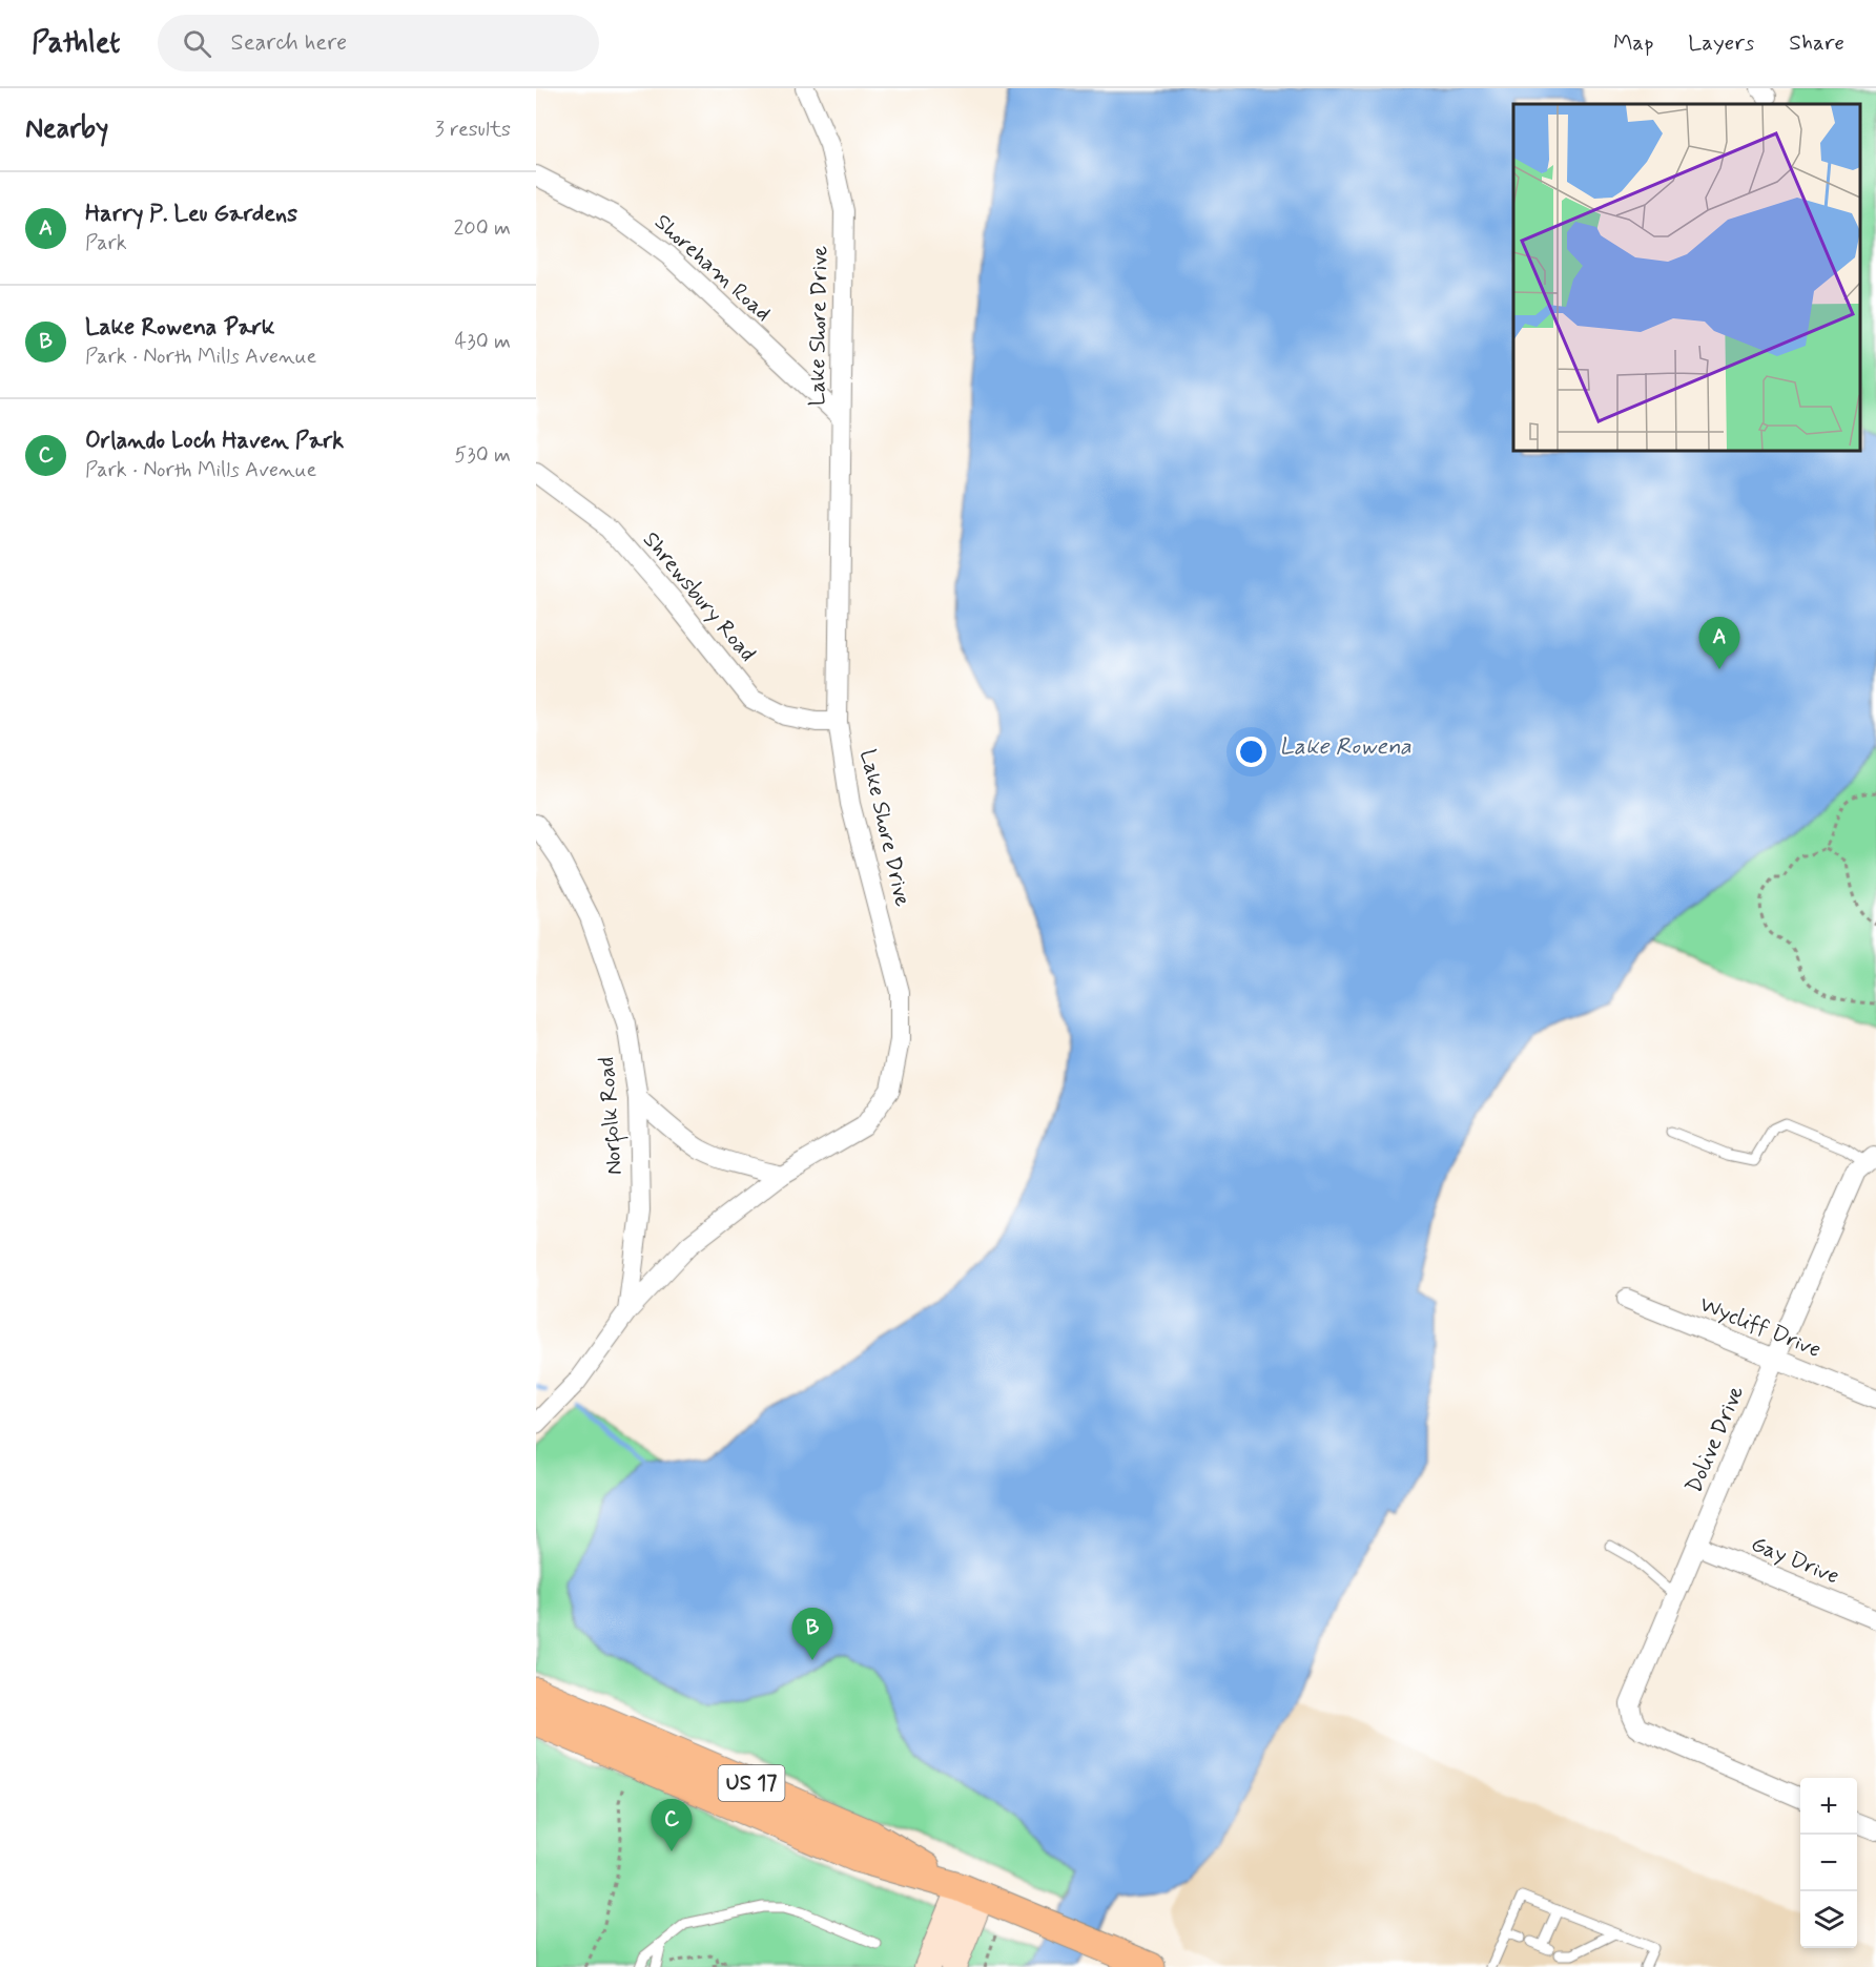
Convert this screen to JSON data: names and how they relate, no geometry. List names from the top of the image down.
{
  "streets": {
    "main road": ["US 17"],
    "street": [
      "Shoreham Road",
      "Lake Shore Drive",
      "Shrewsbury Road",
      "Norfolk Road",
      "Wycliff Drive",
      "Dolive Drive",
      "Gay Drive"
    ]
  },
  "crossings": [
    ["Shoreham Road", "Lake Shore Drive"],
    ["Lake Shore Drive", "Shrewsbury Road"],
    ["Lake Shore Drive", "Norfolk Road"],
    ["Wycliff Drive", "Dolive Drive"],
    ["Dolive Drive", "Gay Drive"]
  ],
  "water": ["Lake Rowena"],
  "page": {
    "header": "Pathlet",
    "search": "Search here",
    "nav": ["Map", "Layers", "Share"],
    "heading": ["Nearby", "3 results"],
    "list": [
      {
        "mark": "A",
        "name": "Harry P. Leu Gardens",
        "note": "Park",
        "value": "200 m"
      },
      {
        "mark": "B",
        "name": "Lake Rowena Park",
        "note": "Park · North Mills Avenue",
        "value": "430 m"
      },
      {
        "mark": "C",
        "name": "Orlando Loch Haven Park",
        "note": "Park · North Mills Avenue",
        "value": "530 m"
      }
    ],
    "pins": ["A", "B", "C"],
    "map_buttons": ["+", "−"]
  }
}
